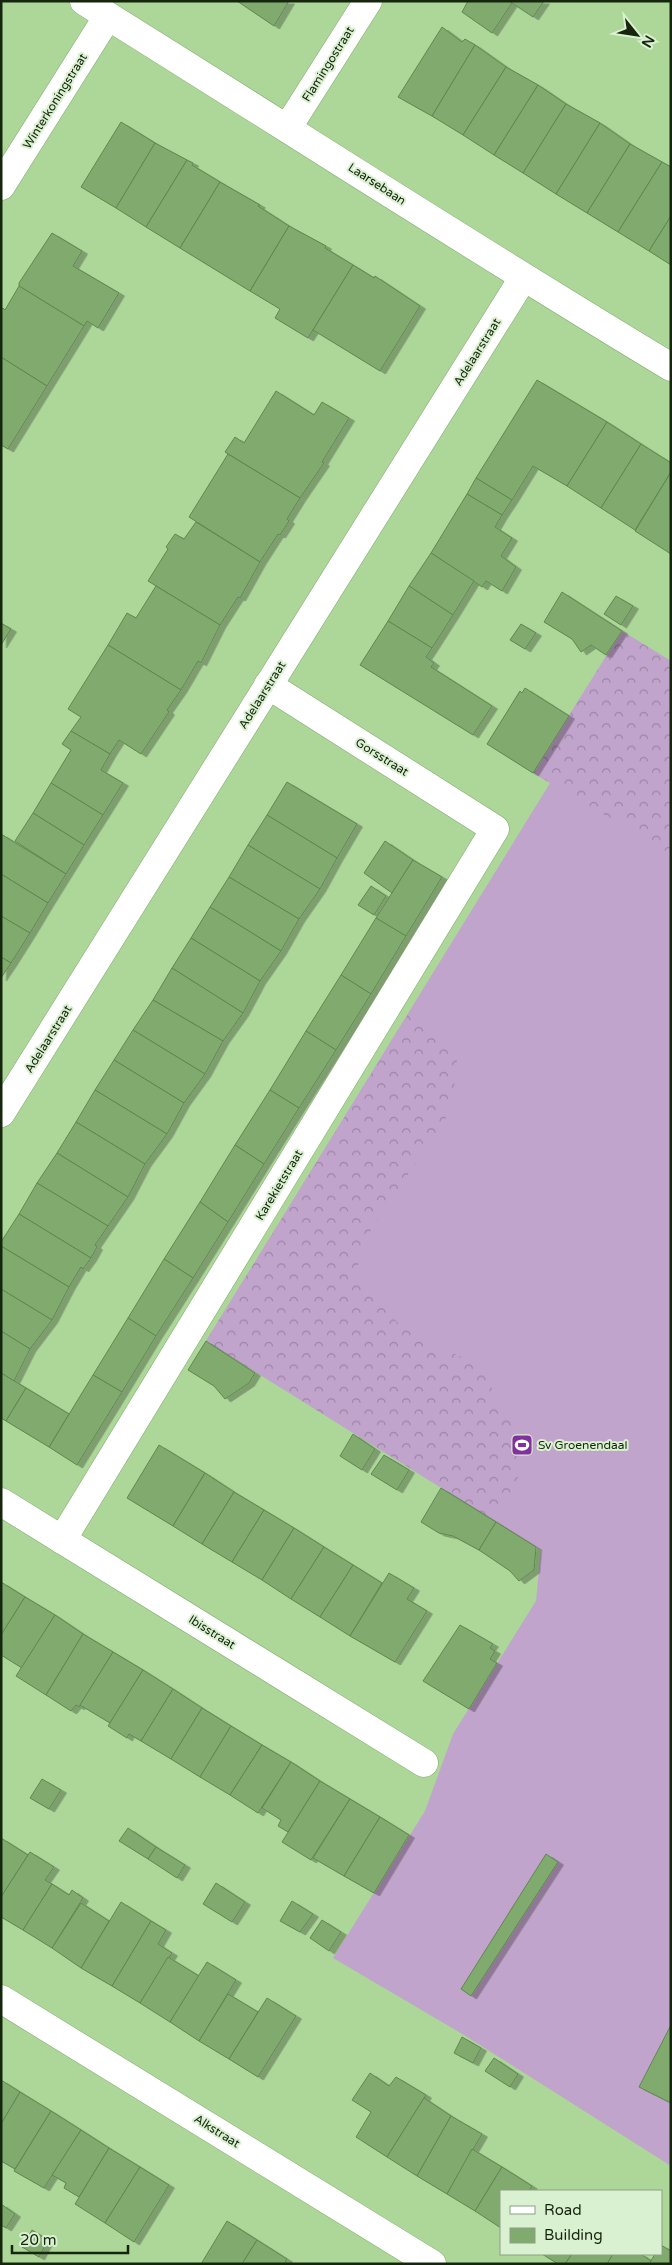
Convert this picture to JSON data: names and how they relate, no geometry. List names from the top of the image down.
{
  "streets": {
    "street": [
      "Flamingostraat",
      "Winterkoningstraat",
      "Laarsebaan",
      "Adelaarstraat",
      "Gorsstraat",
      "Karekietstraat",
      "Ibisstraat",
      "Alkstraat"
    ]
  },
  "crossings": [
    ["Flamingostraat", "Laarsebaan"],
    ["Winterkoningstraat", "Laarsebaan"],
    ["Laarsebaan", "Adelaarstraat"],
    ["Adelaarstraat", "Gorsstraat"],
    ["Gorsstraat", "Karekietstraat"],
    ["Karekietstraat", "Ibisstraat"]
  ],
  "places": {
    "sports": ["Sv Groenendaal"]
  },
  "legend": ["Road", "Building"],
  "scale_bar": "20 m",
  "north": "bottom right"
}
